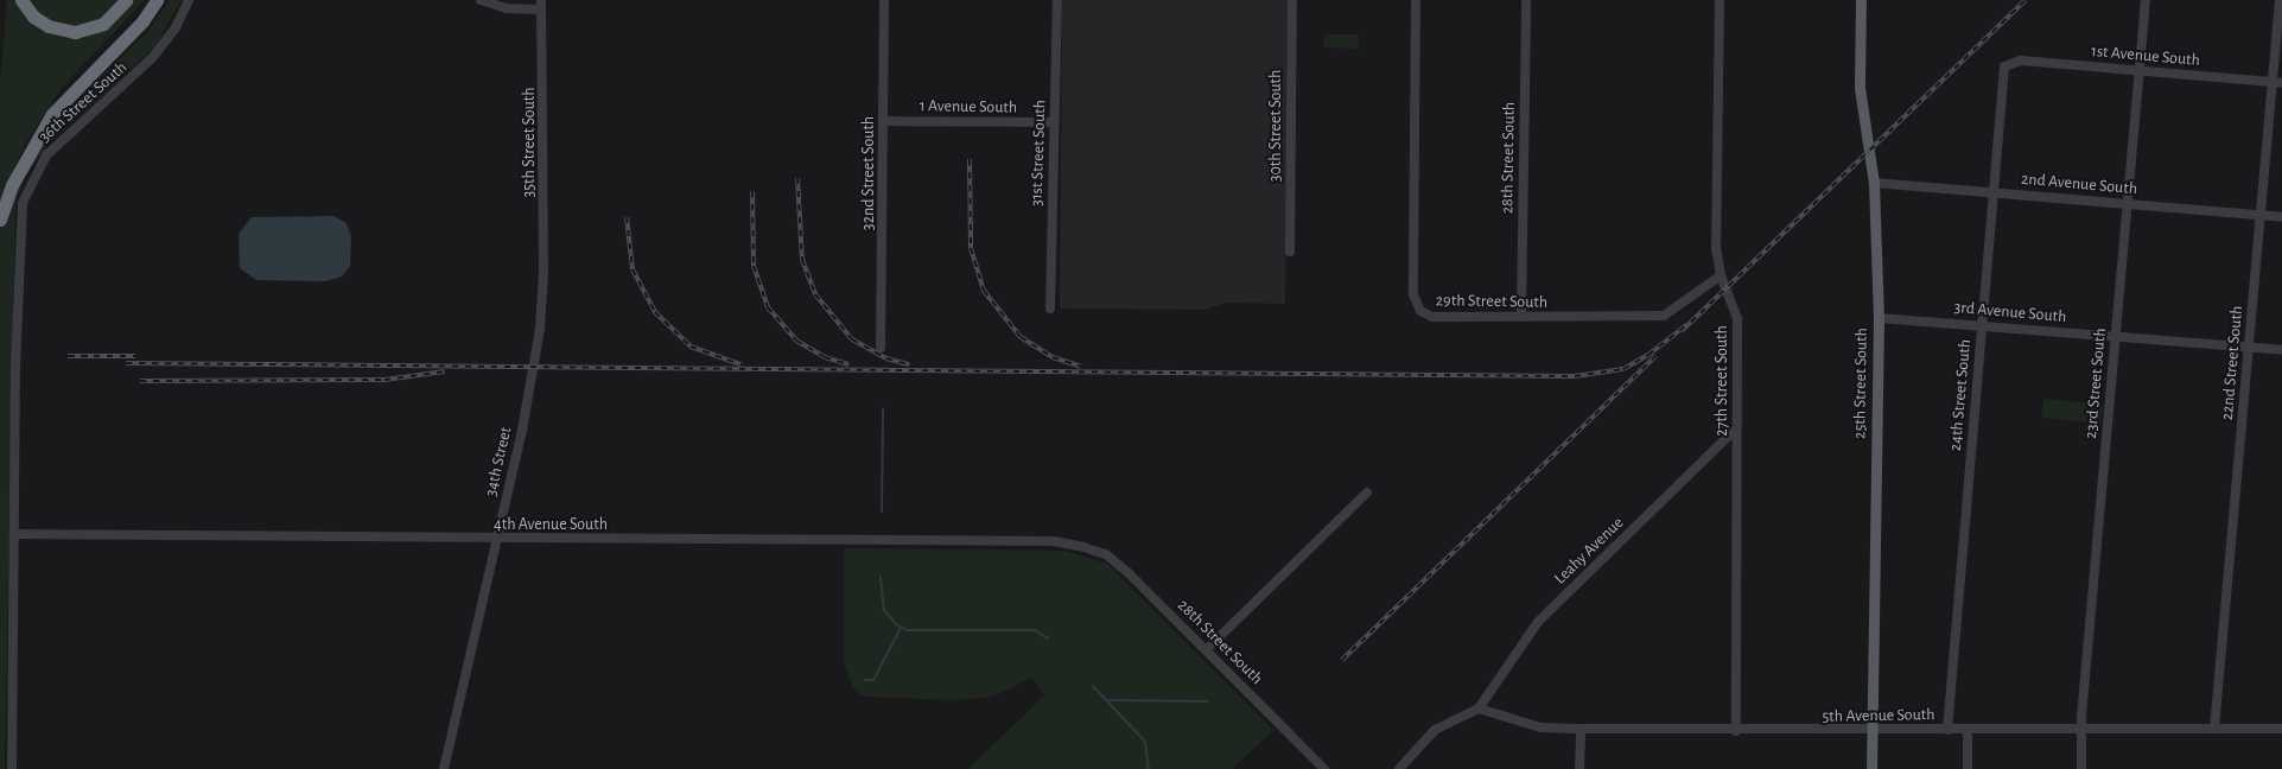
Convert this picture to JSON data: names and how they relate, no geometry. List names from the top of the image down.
{
  "streets": {
    "main road": ["25th Street South"],
    "street": [
      "1st Avenue South",
      "36th Street South",
      "1 Avenue South",
      "30th Street South",
      "35th Street South",
      "31st Street South",
      "28th Street South",
      "32nd Street South",
      "2nd Avenue South",
      "29th Street South",
      "3rd Avenue South",
      "22nd Street South",
      "27th Street South",
      "23rd Street South",
      "24th Street South",
      "34th Street",
      "4th Avenue South",
      "Leahy Avenue",
      "5th Avenue South"
    ]
  },
  "crossings": [
    ["1st Avenue South", "22nd Street South"],
    ["1st Avenue South", "23rd Street South"],
    ["1st Avenue South", "24th Street South"],
    ["36th Street South", "4th Avenue South"],
    ["1 Avenue South", "31st Street South"],
    ["1 Avenue South", "32nd Street South"],
    ["35th Street South", "34th Street"],
    ["28th Street South", "29th Street South"],
    ["28th Street South", "4th Avenue South"],
    ["2nd Avenue South", "22nd Street South"],
    ["2nd Avenue South", "25th Street South"],
    ["2nd Avenue South", "23rd Street South"],
    ["2nd Avenue South", "24th Street South"],
    ["29th Street South", "27th Street South"],
    ["3rd Avenue South", "22nd Street South"],
    ["3rd Avenue South", "25th Street South"],
    ["3rd Avenue South", "23rd Street South"],
    ["3rd Avenue South", "24th Street South"],
    ["22nd Street South", "5th Avenue South"],
    ["27th Street South", "Leahy Avenue"],
    ["27th Street South", "5th Avenue South"],
    ["25th Street South", "5th Avenue South"],
    ["23rd Street South", "5th Avenue South"],
    ["24th Street South", "5th Avenue South"],
    ["34th Street", "4th Avenue South"],
    ["Leahy Avenue", "5th Avenue South"]
  ]
}
